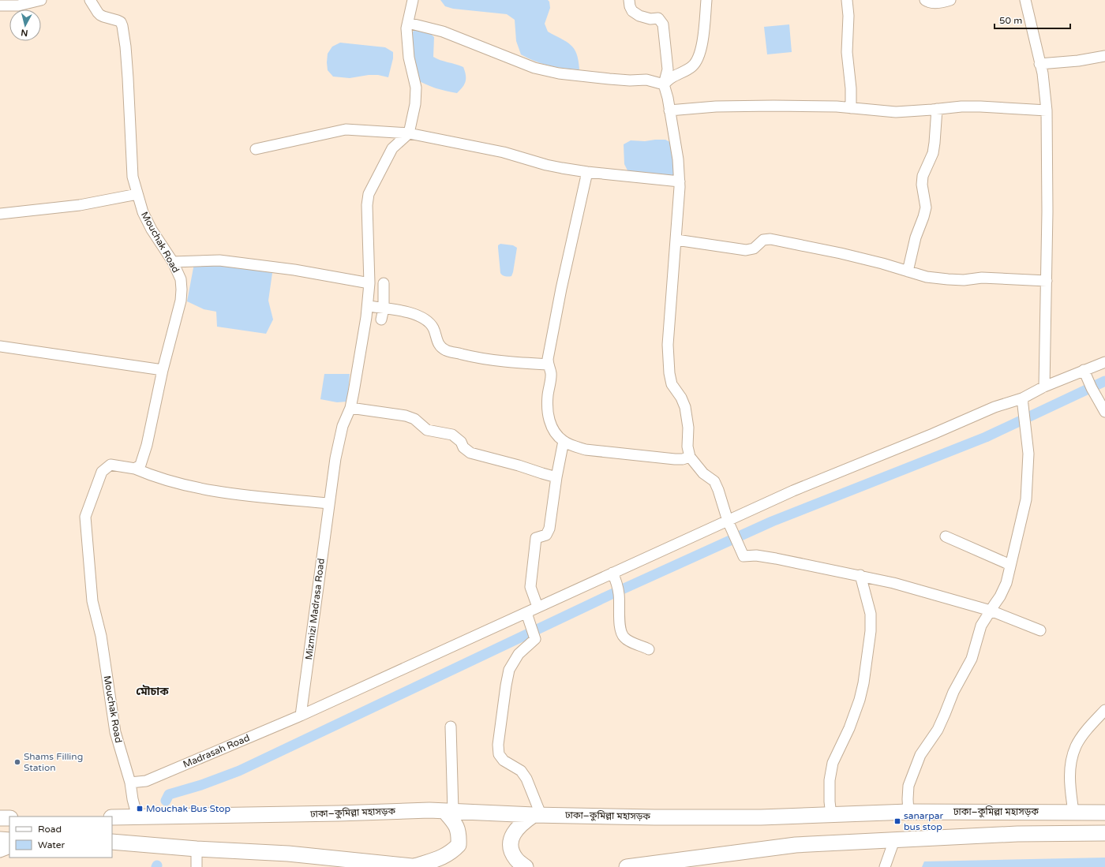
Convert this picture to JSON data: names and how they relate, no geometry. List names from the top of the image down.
{
  "streets": {
    "highway": ["ঢাকা–কুমিল্লা মহাসড়ক"],
    "street": ["Mouchak Road", "Mizmizi Madrasa Road", "Madrasah Road"]
  },
  "crossings": [
    ["Mouchak Road", "Madrasah Road"],
    ["Mouchak Road", "ঢাকা–কুমিল্লা মহাসড়ক"],
    ["Mizmizi Madrasa Road", "Madrasah Road"]
  ],
  "districts": ["মৌচাক"],
  "places": {
    "other": ["Shams Filling Station"],
    "transit": ["Mouchak Bus Stop", "sanarpar bus stop"]
  },
  "legend": ["Road", "Water"],
  "scale_bar": "50 m",
  "north": "bottom"
}
